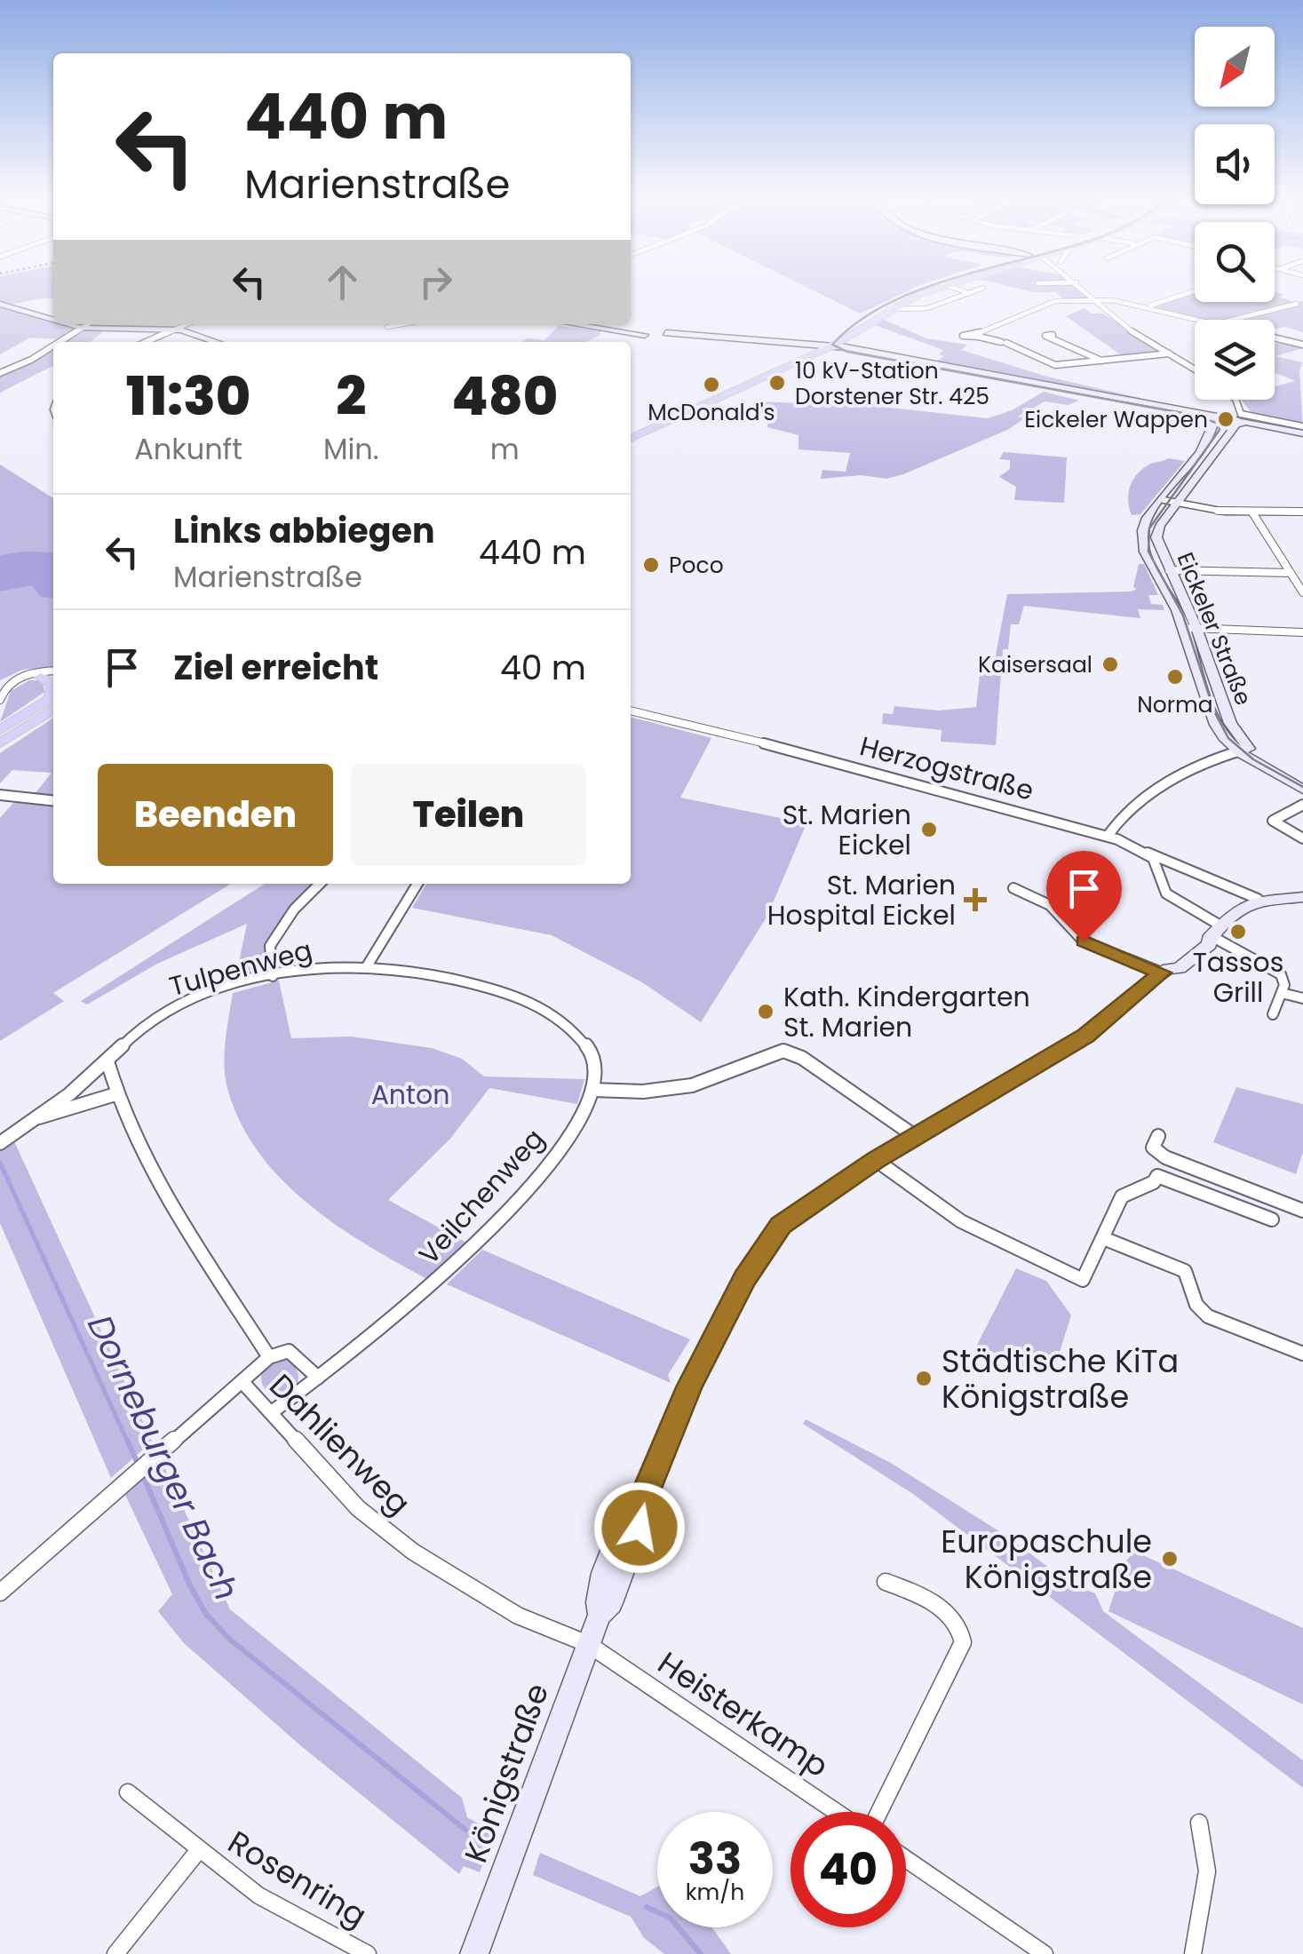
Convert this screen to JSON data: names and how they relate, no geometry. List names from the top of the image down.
{
  "streets": {
    "street": [
      "Eickeler Straße",
      "Herzogstraße",
      "Tulpenweg",
      "Veilchenweg",
      "Dahlienweg",
      "Heisterkamp",
      "Königstraße",
      "Rosenring"
    ]
  },
  "crossings": [
    ["Herzogstraße", "Königstraße"],
    ["Tulpenweg", "Veilchenweg"],
    ["Tulpenweg", "Dahlienweg"],
    ["Veilchenweg", "Dahlienweg"],
    ["Dahlienweg", "Heisterkamp"],
    ["Dahlienweg", "Königstraße"],
    ["Heisterkamp", "Königstraße"]
  ],
  "water": ["Dorneburger Bach"],
  "parks": ["Anton"],
  "places": {
    "other": [
      "10 kV-Station Dorstener Str. 425",
      "McDonald's",
      "Eickeler Wappen",
      "Poco",
      "Kaisersaal",
      "Norma",
      "St. Marien Eickel",
      "Tassos Grill",
      "Kath. Kindergarten St. Marien",
      "Städtische KiTa Königstraße",
      "Europaschule Königstraße"
    ],
    "health": ["St. Marien Hospital Eickel"]
  },
  "north": "bottom left",
  "page": {
    "turn": ["440 m", "Marienstraße"],
    "eta": [
      "11:30",
      "Ankunft",
      "2",
      "Min.",
      "480",
      "m"
    ],
    "list": [
      {
        "name": "Links abbiegen",
        "note": "Marienstraße",
        "value": "440 m"
      },
      {
        "name": "Ziel erreicht",
        "value": "40 m"
      }
    ],
    "buttons": ["Beenden", "Teilen"],
    "speed": "33 km/h",
    "limit": "40"
  }
}
